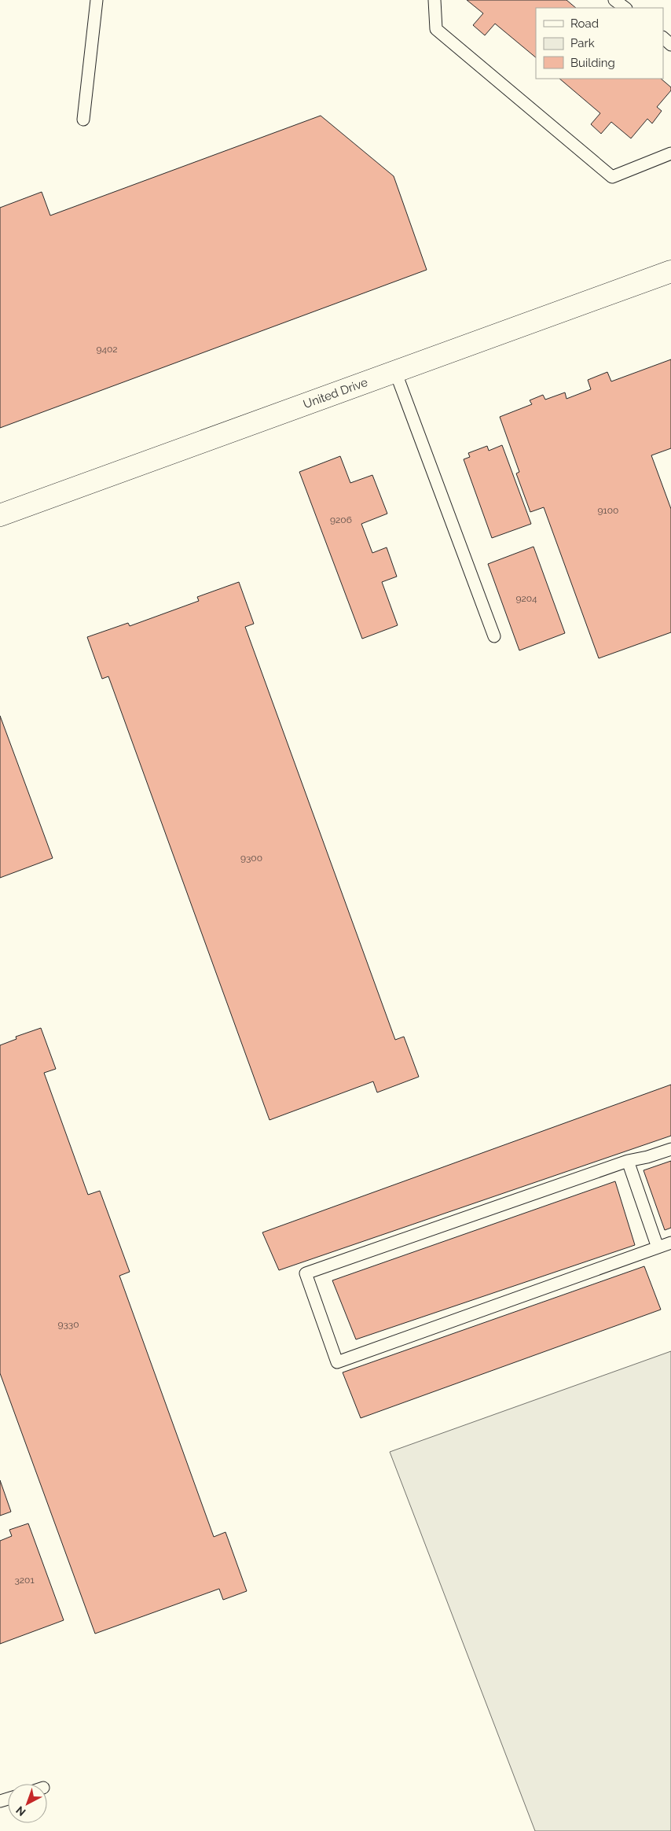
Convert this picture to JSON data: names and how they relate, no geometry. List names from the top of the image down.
{
  "streets": {
    "street": ["United Drive"]
  },
  "house_numbers": [
    "9402",
    "9100",
    "9206",
    "9204",
    "9300",
    "9330",
    "3201"
  ],
  "legend": ["Road", "Park", "Building"],
  "north": "bottom left"
}
